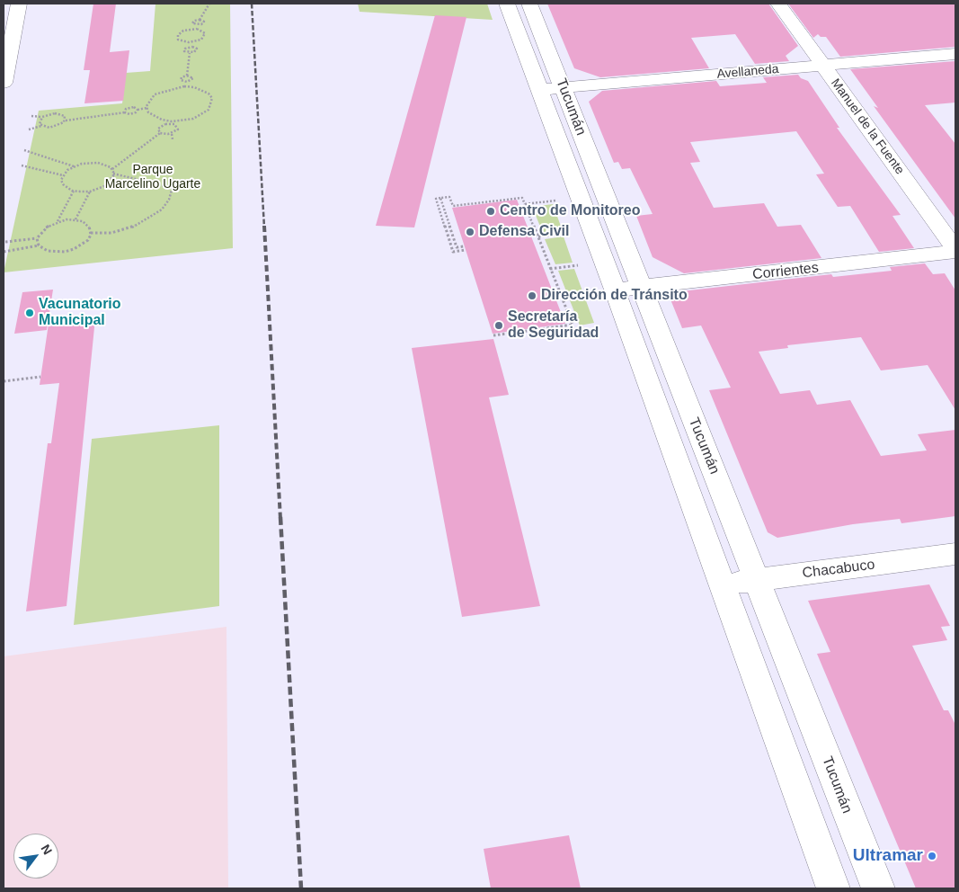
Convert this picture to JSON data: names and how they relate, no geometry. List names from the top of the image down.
{
  "streets": {
    "street": [
      "Avellaneda",
      "Tucumán",
      "Manuel de la Fuente",
      "Corrientes",
      "Chacabuco"
    ]
  },
  "crossings": [
    ["Avellaneda", "Tucumán"],
    ["Avellaneda", "Manuel de la Fuente"],
    ["Tucumán", "Corrientes"],
    ["Tucumán", "Chacabuco"],
    ["Manuel de la Fuente", "Corrientes"]
  ],
  "parks": ["Parque Marcelino Ugarte"],
  "places": [
    "Centro de Monitoreo",
    "Defensa Civil",
    "Dirección de Tránsito",
    "Vacunatorio Municipal",
    "Secretaría de Seguridad",
    "Ultramar"
  ],
  "north": "top right"
}
